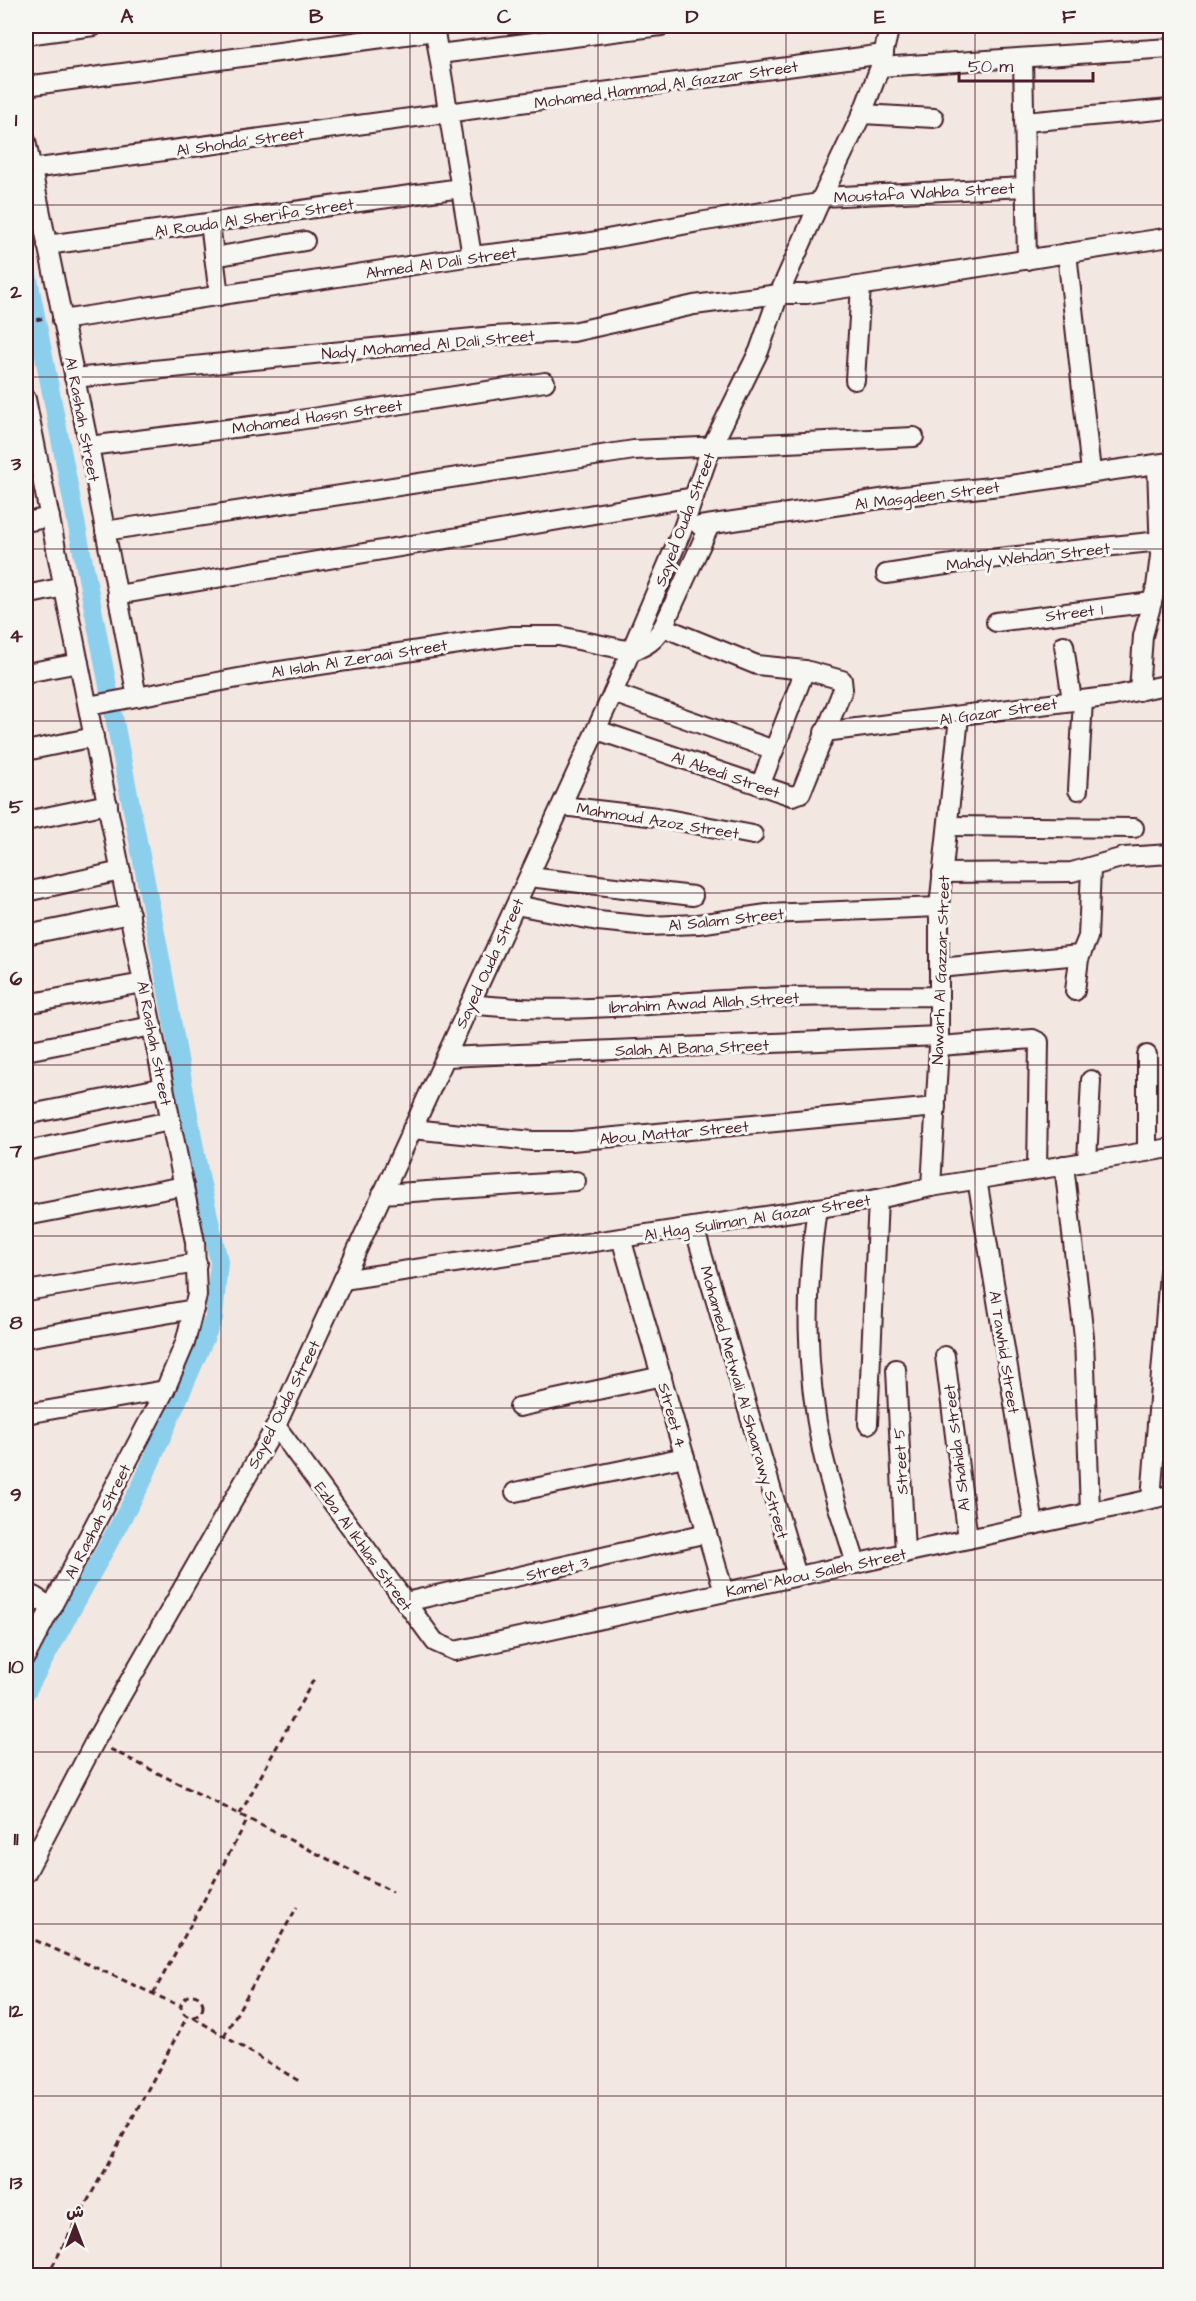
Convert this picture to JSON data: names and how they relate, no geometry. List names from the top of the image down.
{
  "streets": {
    "street": [
      "Mohamed Hammad Al Gazzar Street",
      "Al Shohda' Street",
      "Moustafa Wahba Street",
      "Al Rouda Al Sherifa Street",
      "Ahmed Al Dali Street",
      "Nady Mohamed Al Dali Street",
      "Mohamed Hassn Street",
      "Al Rashah Street",
      "Al Masgdeen Street",
      "Sayed Ouda Street",
      "Mahdy Wehdan Street",
      "Street 1",
      "Al Islah Al Zeraai Street",
      "Al Gazar Street",
      "Al Abedi Street",
      "Mahmoud Azoz Street",
      "Al Salam Street",
      "Nawarh Al Gazzar Street",
      "Ibrahim Awad Allah Street",
      "Salah Al Bana Street",
      "Abou Mattar Street",
      "Al Hag Suliman Al Gazar Street",
      "Al Tawhid Street",
      "Mohamed Metwali Al Shaarawy Street",
      "Street 4",
      "Al Shahida Street",
      "Street 5",
      "Ezba Al Ikhlas Street",
      "Street 3",
      "Kamel Abou Saleh Street"
    ]
  },
  "crossings": [
    ["Mohamed Hammad Al Gazzar Street", "Al Shohda' Street"],
    ["Mohamed Hammad Al Gazzar Street", "Sayed Ouda Street"],
    ["Al Shohda' Street", "Al Rashah Street"],
    ["Moustafa Wahba Street", "Ahmed Al Dali Street"],
    ["Moustafa Wahba Street", "Sayed Ouda Street"],
    ["Al Rouda Al Sherifa Street", "Al Rashah Street"],
    ["Ahmed Al Dali Street", "Al Rashah Street"],
    ["Ahmed Al Dali Street", "Sayed Ouda Street"],
    ["Nady Mohamed Al Dali Street", "Al Rashah Street"],
    ["Nady Mohamed Al Dali Street", "Sayed Ouda Street"],
    ["Mohamed Hassn Street", "Al Rashah Street"],
    ["Al Rashah Street", "Al Islah Al Zeraai Street"],
    ["Al Masgdeen Street", "Sayed Ouda Street"],
    ["Sayed Ouda Street", "Al Islah Al Zeraai Street"],
    ["Sayed Ouda Street", "Al Abedi Street"],
    ["Sayed Ouda Street", "Mahmoud Azoz Street"],
    ["Sayed Ouda Street", "Al Salam Street"],
    ["Sayed Ouda Street", "Ibrahim Awad Allah Street"],
    ["Sayed Ouda Street", "Salah Al Bana Street"],
    ["Sayed Ouda Street", "Abou Mattar Street"],
    ["Sayed Ouda Street", "Al Hag Suliman Al Gazar Street"],
    ["Sayed Ouda Street", "Ezba Al Ikhlas Street"],
    ["Al Gazar Street", "Al Abedi Street"],
    ["Al Gazar Street", "Nawarh Al Gazzar Street"],
    ["Al Salam Street", "Nawarh Al Gazzar Street"],
    ["Nawarh Al Gazzar Street", "Ibrahim Awad Allah Street"],
    ["Nawarh Al Gazzar Street", "Salah Al Bana Street"],
    ["Nawarh Al Gazzar Street", "Abou Mattar Street"],
    ["Nawarh Al Gazzar Street", "Al Hag Suliman Al Gazar Street"],
    ["Salah Al Bana Street", "Al Hag Suliman Al Gazar Street"],
    ["Al Hag Suliman Al Gazar Street", "Al Tawhid Street"],
    ["Al Hag Suliman Al Gazar Street", "Mohamed Metwali Al Shaarawy Street"],
    ["Al Hag Suliman Al Gazar Street", "Street 4"],
    ["Al Tawhid Street", "Kamel Abou Saleh Street"],
    ["Mohamed Metwali Al Shaarawy Street", "Kamel Abou Saleh Street"],
    ["Street 4", "Street 3"],
    ["Street 4", "Kamel Abou Saleh Street"],
    ["Al Shahida Street", "Kamel Abou Saleh Street"],
    ["Street 5", "Kamel Abou Saleh Street"],
    ["Ezba Al Ikhlas Street", "Street 3"],
    ["Ezba Al Ikhlas Street", "Kamel Abou Saleh Street"]
  ],
  "scale_bar": "50 m",
  "north": "top",
  "grid": {
    "columns": [
      "A",
      "B",
      "C",
      "D",
      "E",
      "F"
    ],
    "rows": [
      "1",
      "2",
      "3",
      "4",
      "5",
      "6",
      "7",
      "8",
      "9",
      "10",
      "11",
      "12",
      "13"
    ]
  }
}
